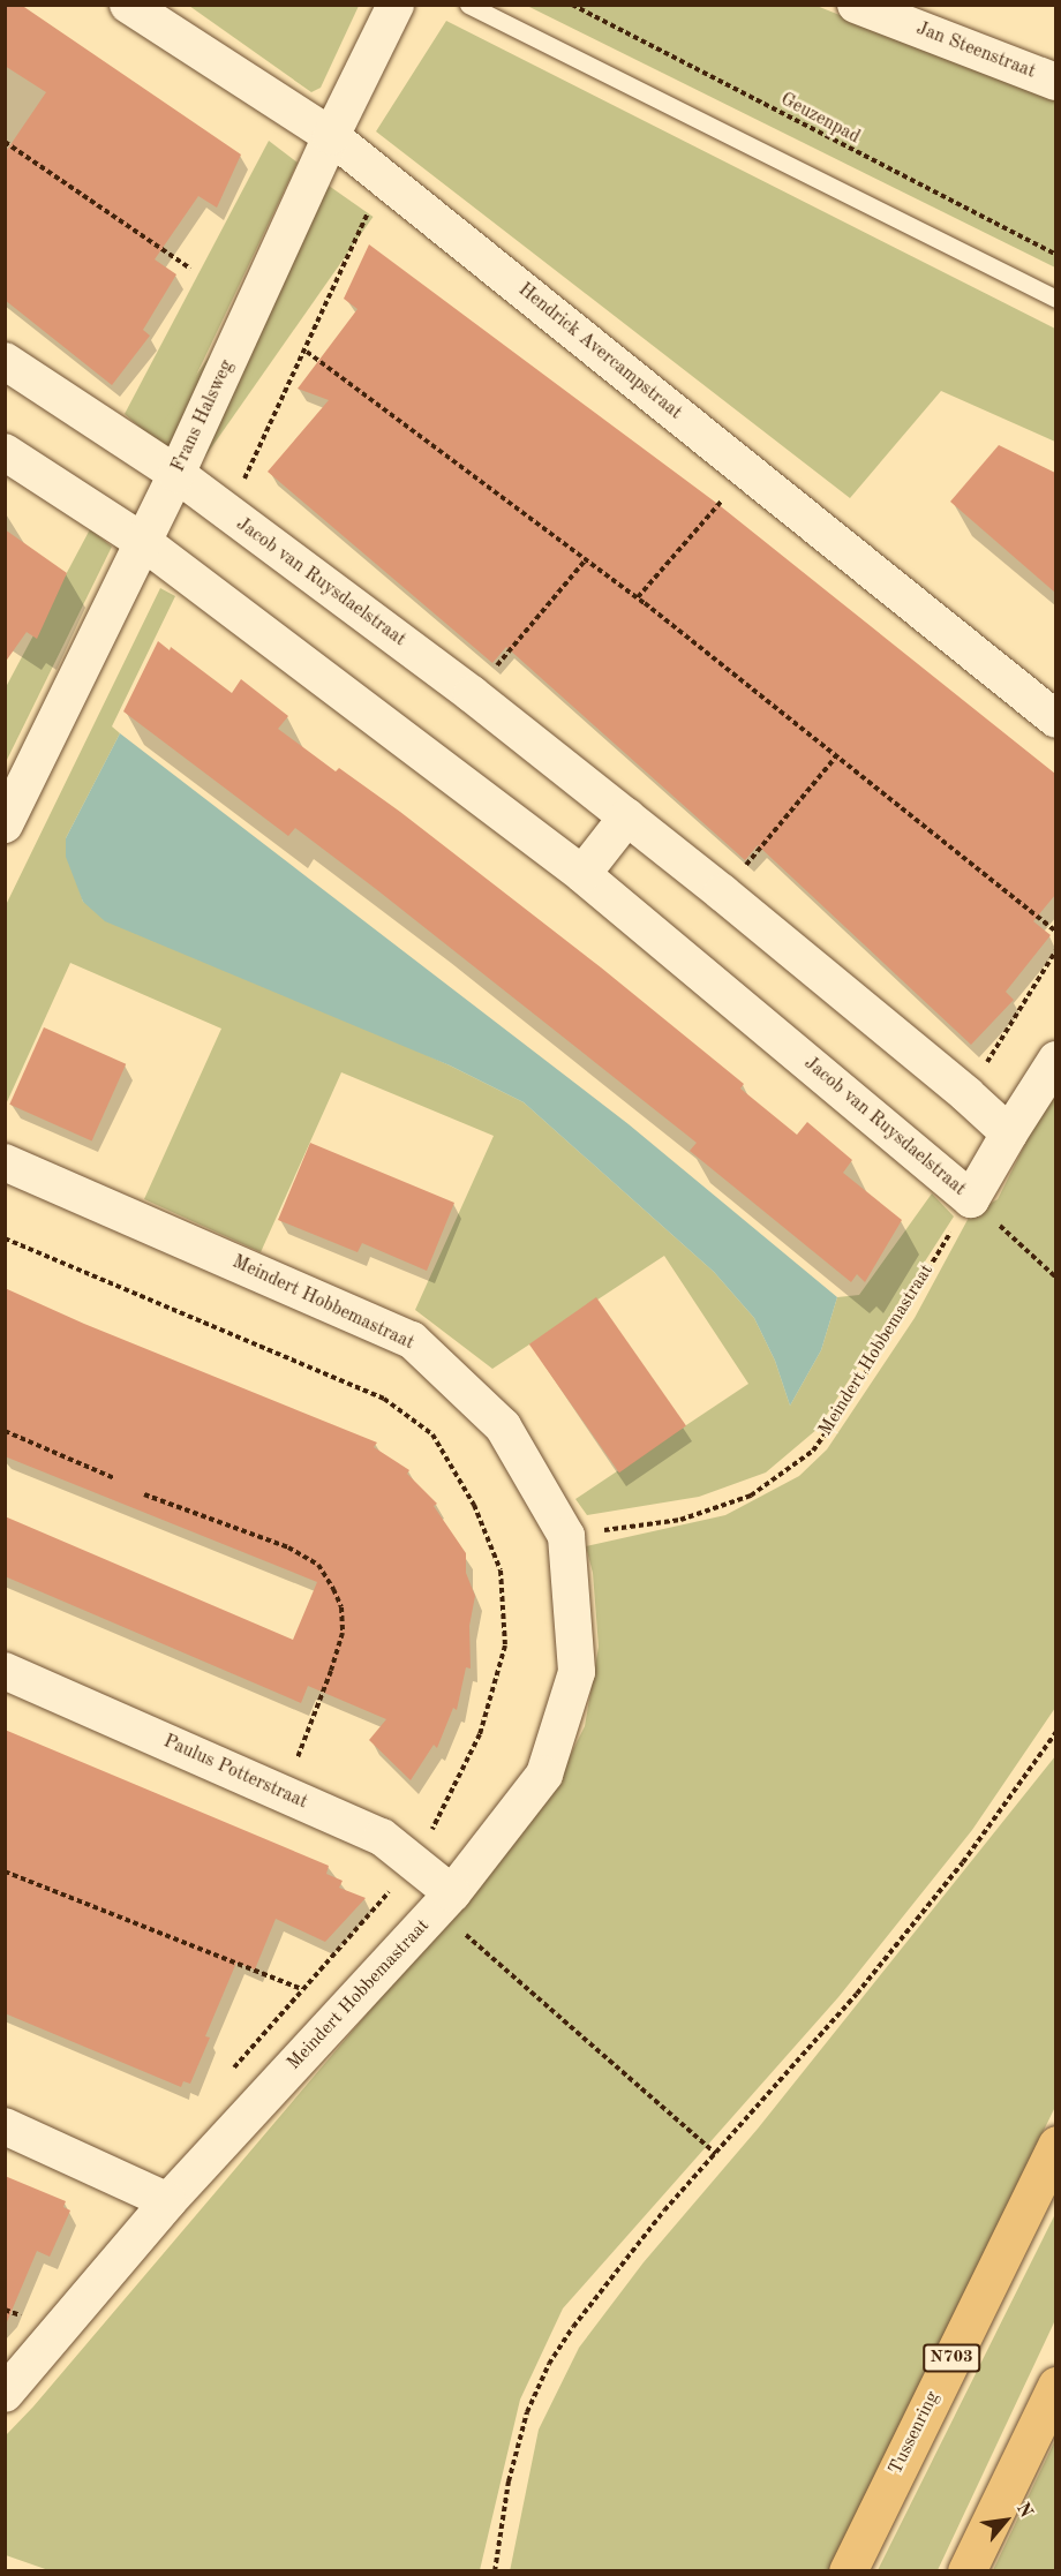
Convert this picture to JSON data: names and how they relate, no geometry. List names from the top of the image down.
{
  "streets": {
    "highway": ["N703", "Tussenring"],
    "street": [
      "Jan Steenstraat",
      "Hendrick Avercampstraat",
      "Frans Halsweg",
      "Jacob van Ruysdaelstraat",
      "Meindert Hobbemastraat",
      "Paulus Potterstraat"
    ],
    "path": ["Geuzenpad"]
  },
  "crossings": [
    ["Hendrick Avercampstraat", "Frans Halsweg"],
    ["Frans Halsweg", "Jacob van Ruysdaelstraat"],
    ["Jacob van Ruysdaelstraat", "Meindert Hobbemastraat"],
    ["Meindert Hobbemastraat", "Paulus Potterstraat"]
  ],
  "north": "top right"
}
